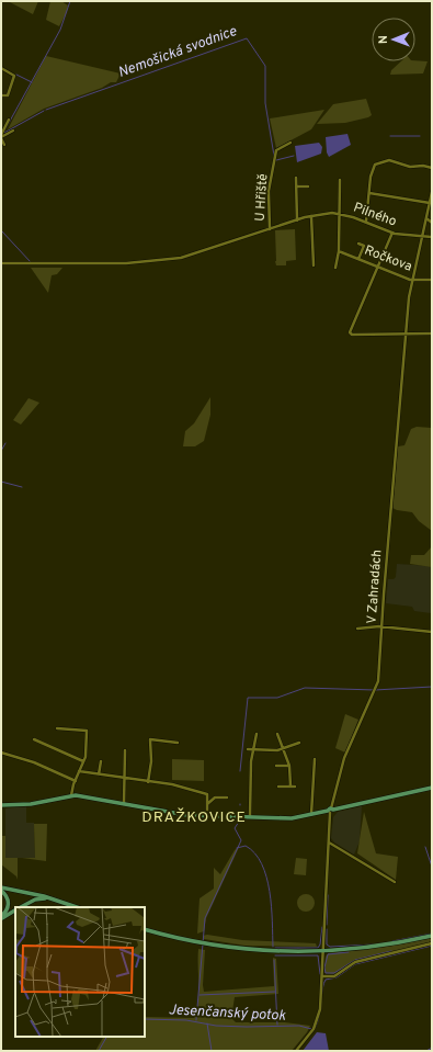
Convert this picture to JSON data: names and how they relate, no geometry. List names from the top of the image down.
{
  "streets": {
    "street": [
      "U Hřiště",
      "Pilného",
      "Ročkova",
      "V Zahradách"
    ]
  },
  "crossings": [
    ["U Hřiště", "Pilného"],
    ["Pilného", "V Zahradách"],
    ["Ročkova", "V Zahradách"]
  ],
  "districts": ["DRAŽKOVICE"],
  "water": ["Nemošická svodnice", "Jesenčanský potok"],
  "north": "left"
}
